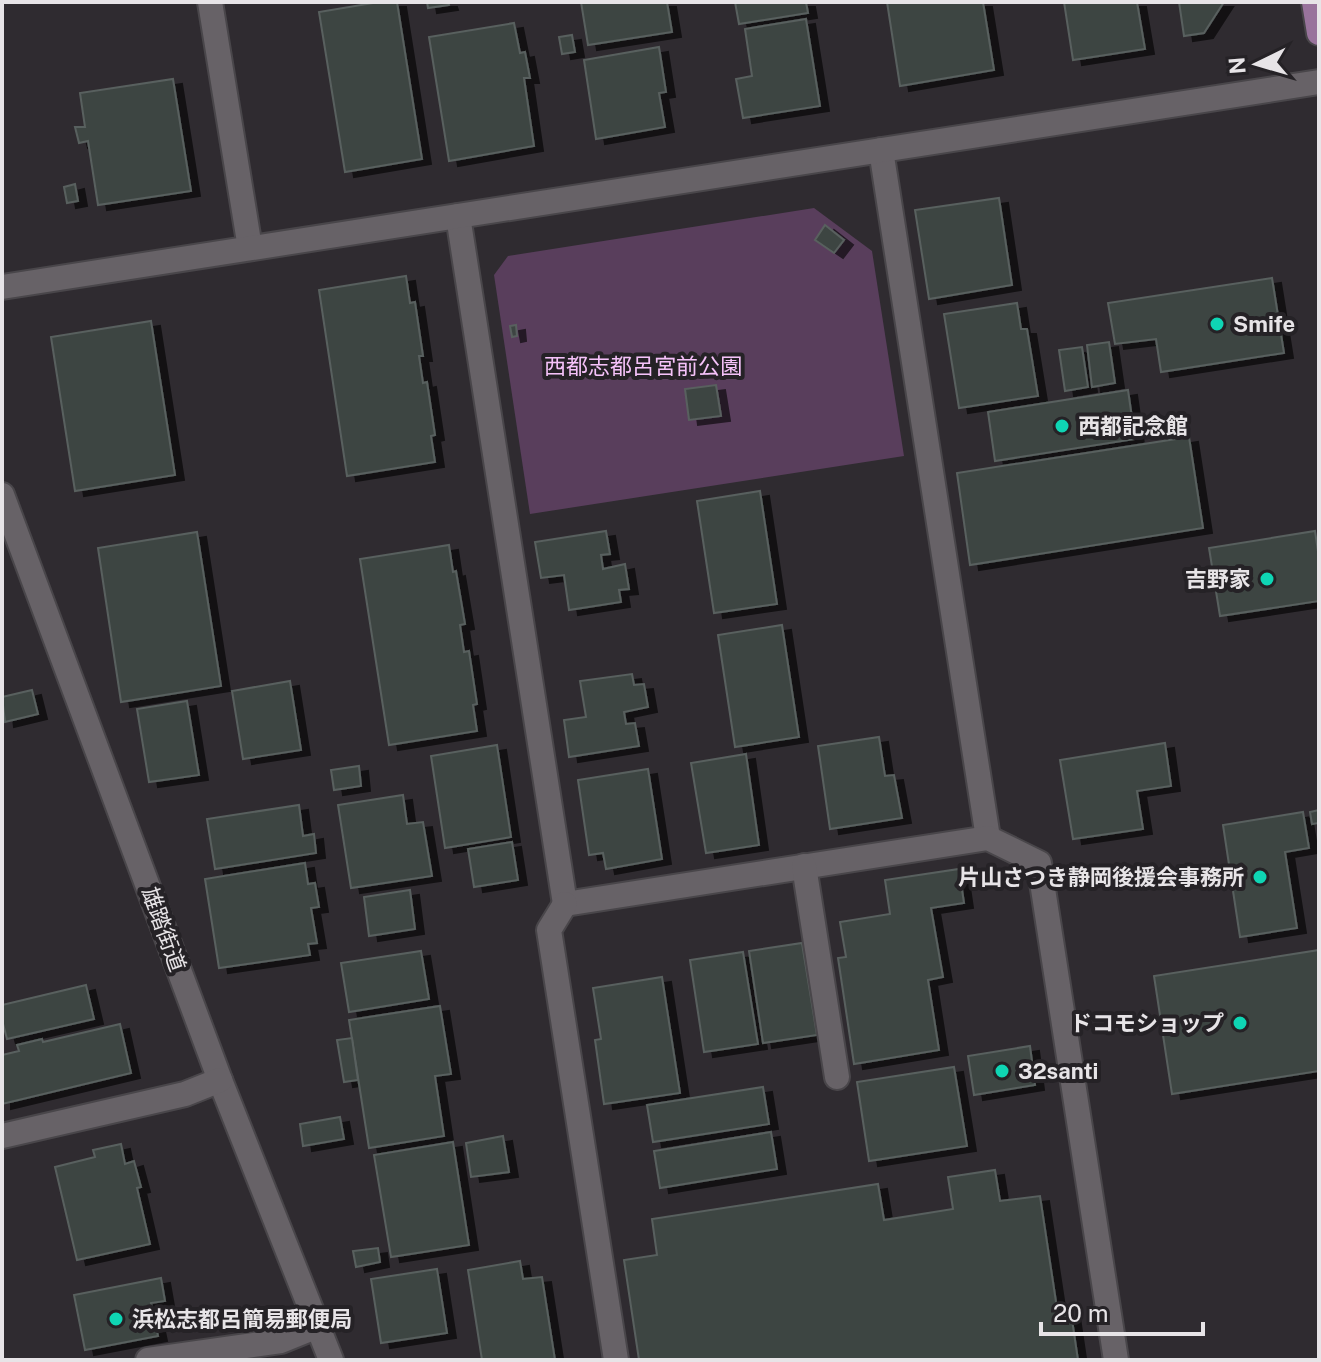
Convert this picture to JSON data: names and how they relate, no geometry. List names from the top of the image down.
{
  "streets": {
    "street": ["雄踏街道"]
  },
  "parks": ["西都志都呂宮前公園"],
  "places": [
    "Smife",
    "西都記念館",
    "吉野家",
    "片山さつき静岡後援会事務所",
    "ドコモショップ",
    "32santi",
    "浜松志都呂簡易郵便局"
  ],
  "scale_bar": "20 m",
  "north": "left"
}
